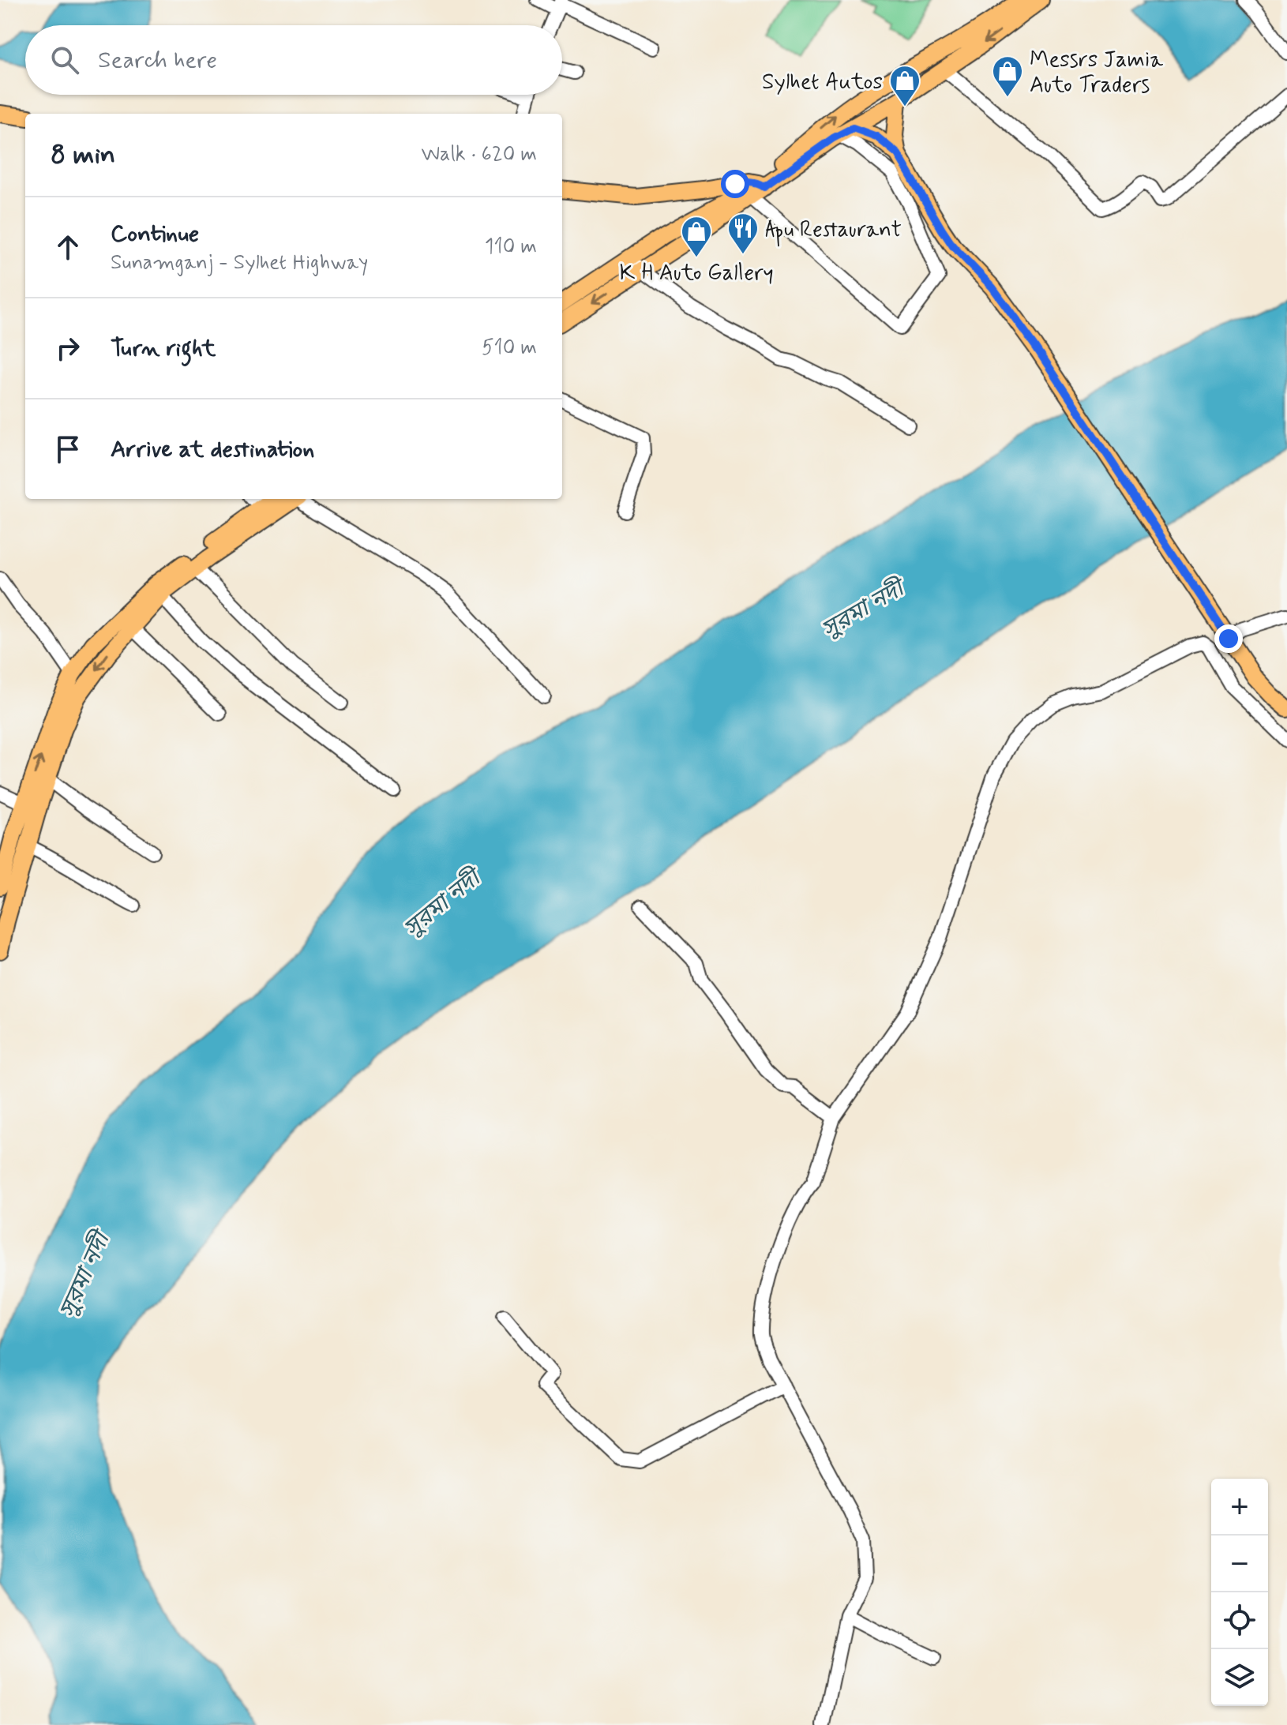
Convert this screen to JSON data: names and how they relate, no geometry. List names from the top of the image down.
{
  "water": ["সুরমা নদী"],
  "places": {
    "shop": ["Messrs Jamia Auto Traders", "Sylhet Autos", "K H Auto Gallery"],
    "restaurant": ["Apu Restaurant"]
  },
  "page": {
    "search": "Search here",
    "heading": ["8 min", "Walk · 620 m"],
    "list": [
      ["Continue", "Sunamganj - Sylhet Highway", "110 m"],
      ["Turn right", "510 m"],
      "Arrive at destination"
    ],
    "map_buttons": ["+", "−"]
  }
}
